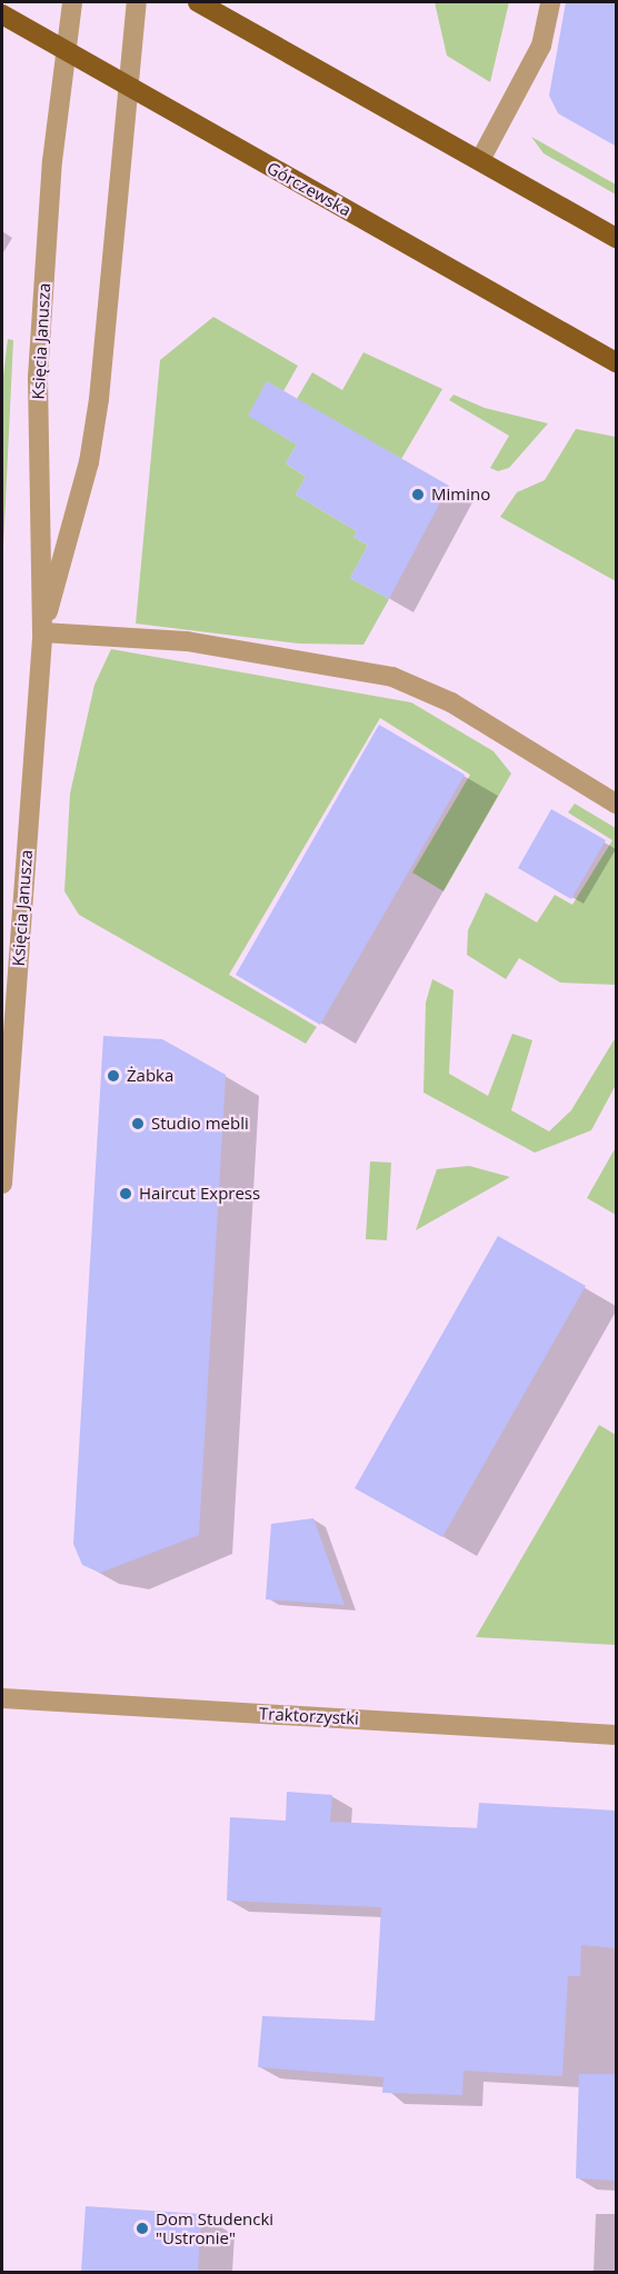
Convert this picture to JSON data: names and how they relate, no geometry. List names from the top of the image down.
{
  "streets": {
    "main road": ["Górczewska"],
    "street": ["Księcia Janusza", "Traktorzystki"]
  },
  "crossings": [
    ["Górczewska", "Księcia Janusza"]
  ],
  "places": [
    "Mimino",
    "Żabka",
    "Studio mebli",
    "Haircut Express",
    "Dom Studencki \"Ustronie\""
  ]
}
